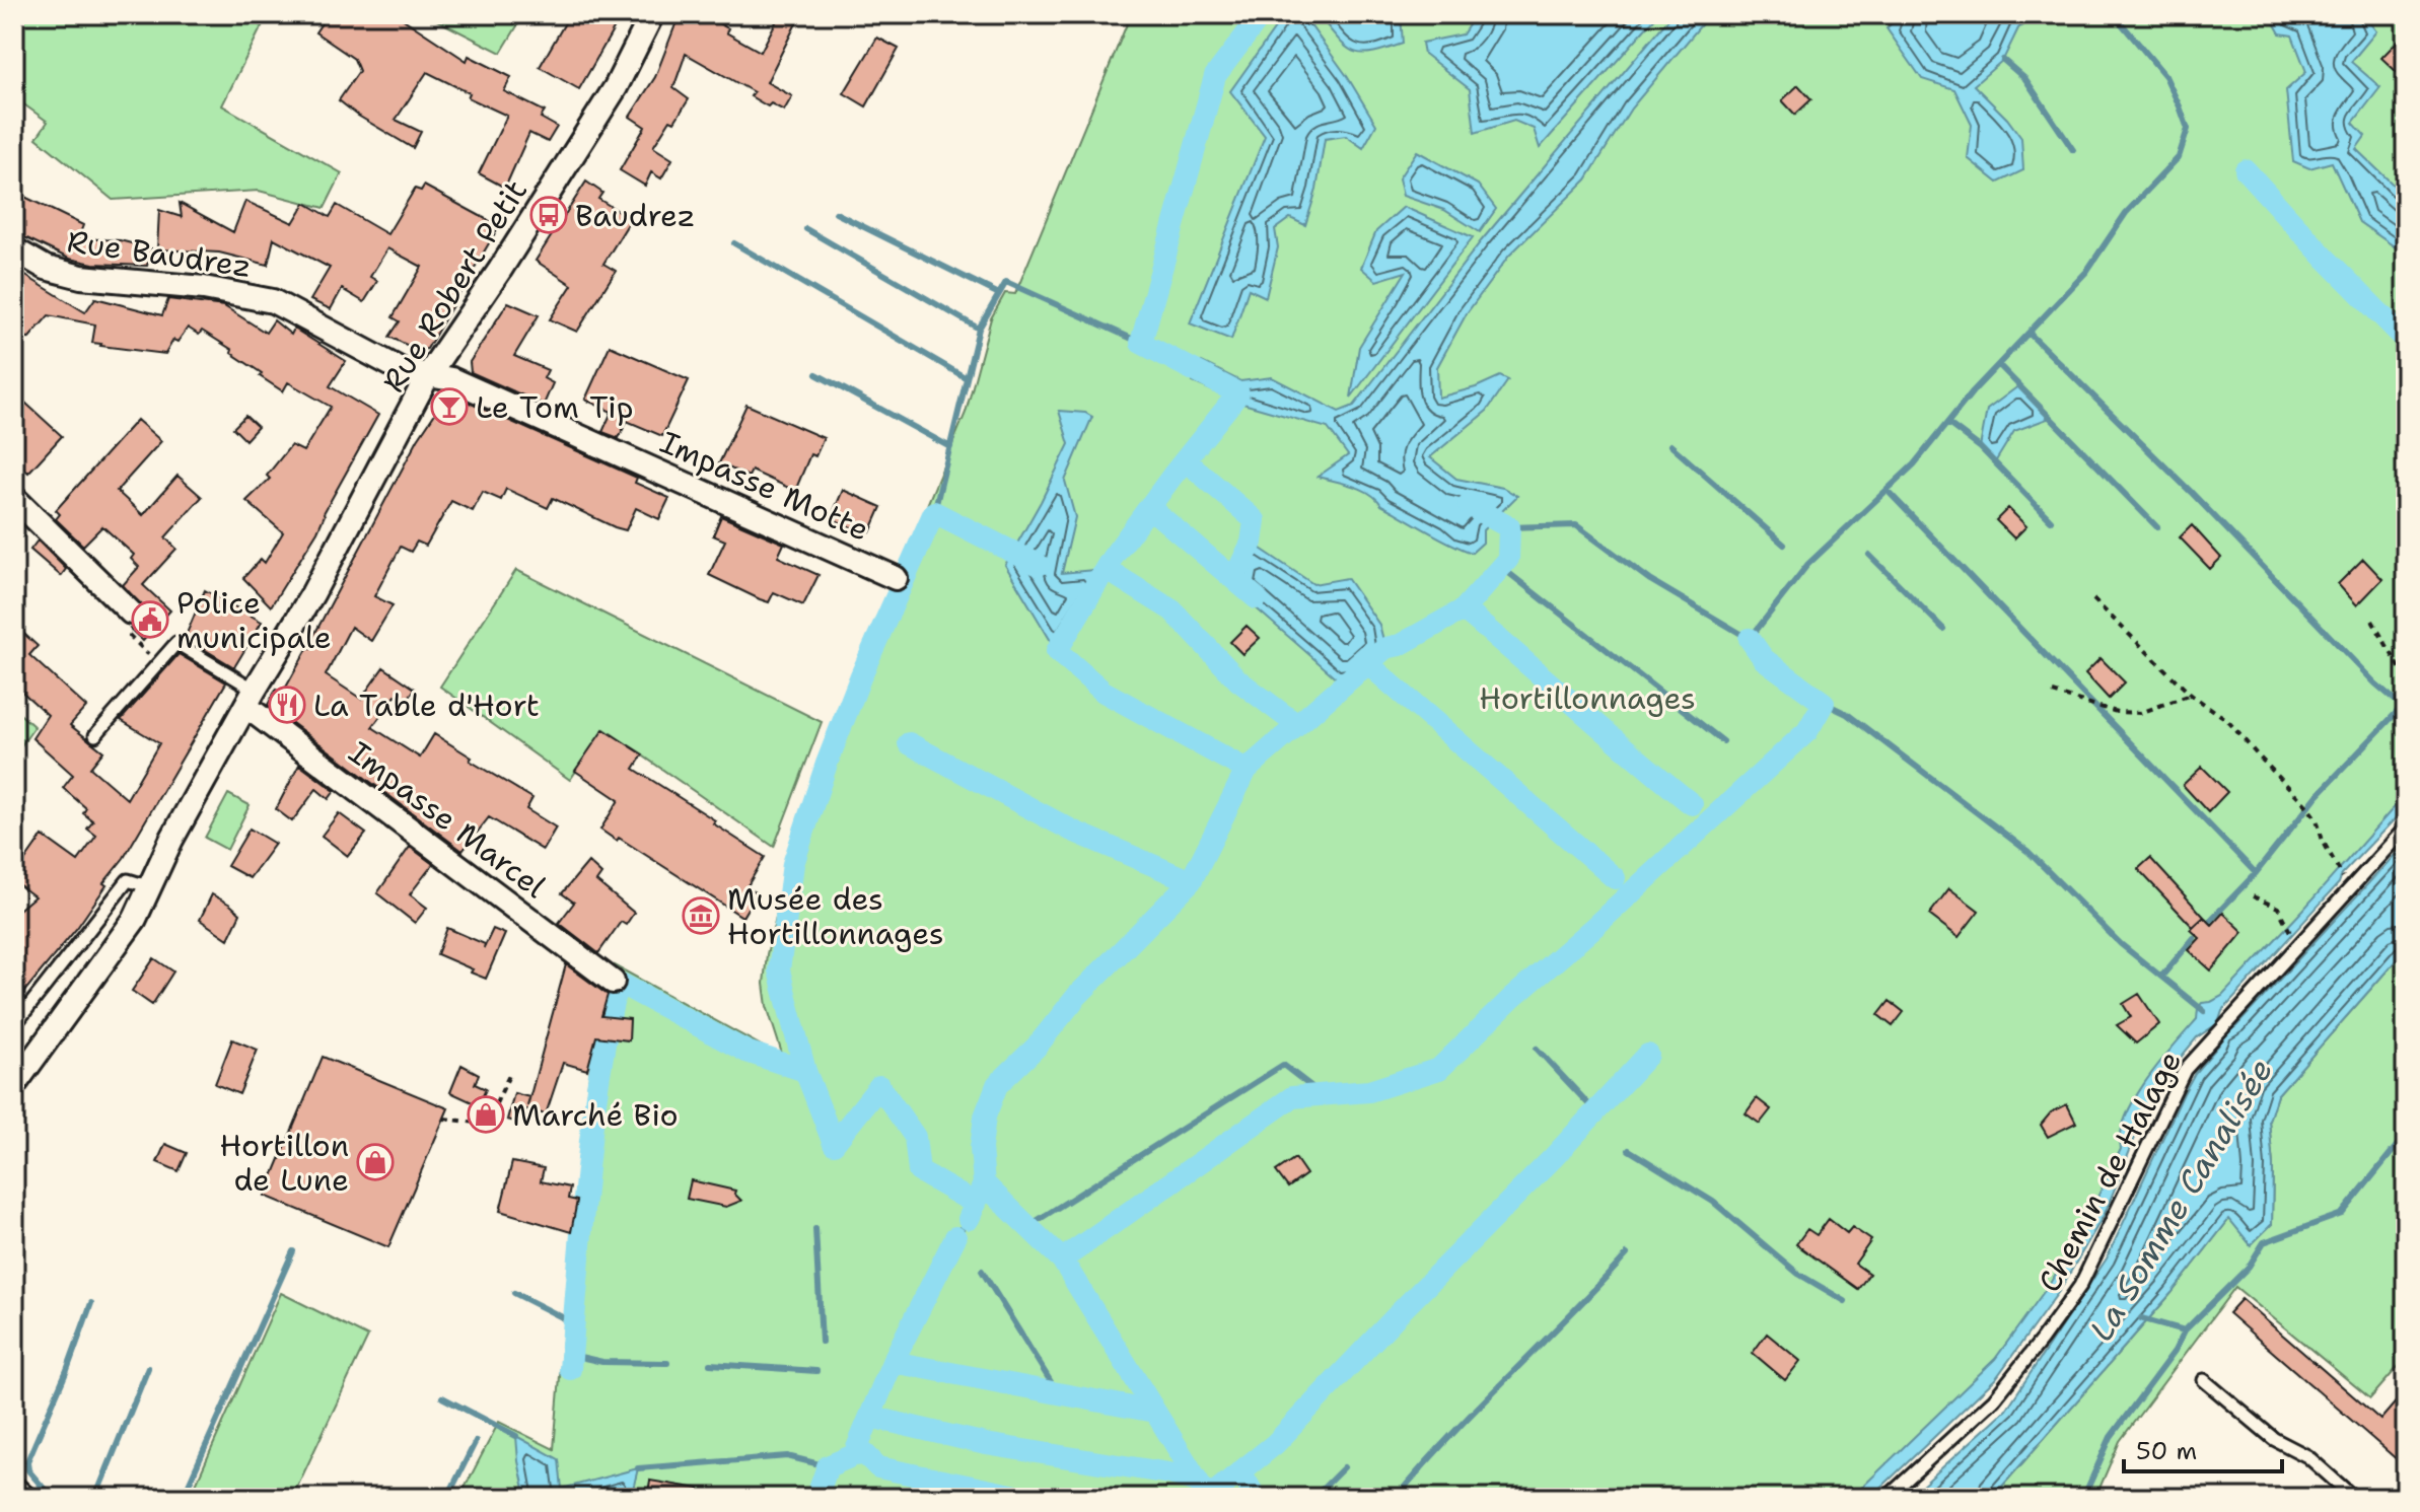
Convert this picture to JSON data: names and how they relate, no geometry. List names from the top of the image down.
{
  "streets": {
    "street": [
      "Rue Baudrez",
      "Rue Robert Petit",
      "Impasse Motte",
      "Impasse Marcel"
    ],
    "lane": ["Chemin de Halage"]
  },
  "crossings": [
    ["Rue Baudrez", "Rue Robert Petit"],
    ["Rue Baudrez", "Impasse Motte"],
    ["Rue Robert Petit", "Impasse Motte"],
    ["Rue Robert Petit", "Impasse Marcel"]
  ],
  "water": ["La Somme Canalisée"],
  "parks": ["Hortillonnages"],
  "places": {
    "bus stop": ["Baudrez"],
    "bar": ["Le Tom Tip"],
    "public building": ["Police municipale"],
    "restaurant": ["La Table d'Hort"],
    "museum": ["Musée des Hortillonnages"],
    "shop": ["Marché Bio", "Hortillon de Lune"]
  },
  "scale_bar": "50 m"
}
